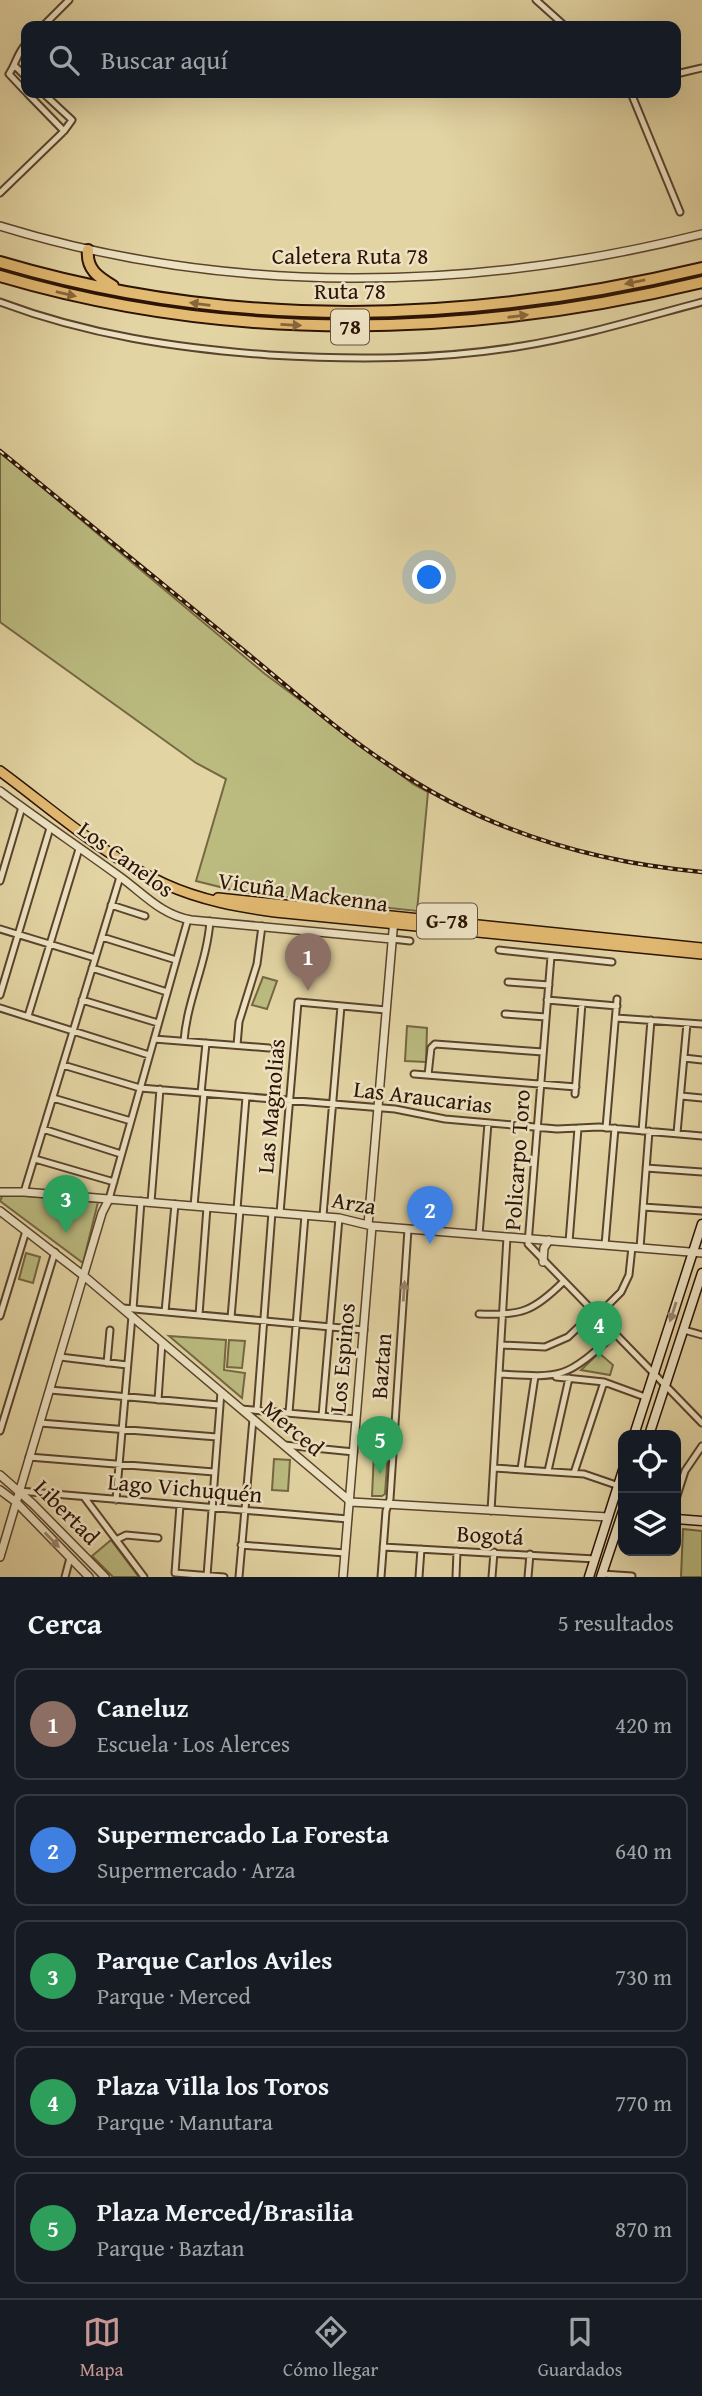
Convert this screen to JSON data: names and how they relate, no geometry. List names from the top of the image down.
{
  "streets": {
    "highway": ["Ruta 78", "78"],
    "main road": ["Vicuña Mackenna", "G-78"],
    "street": [
      "Caletera Ruta 78",
      "Los Canelos",
      "Las Araucarias",
      "Las Magnolias",
      "Policarpo Toro",
      "Arza",
      "Los Espinos",
      "Baztan",
      "Merced",
      "Lago Vichuquén",
      "Libertad",
      "Bogotá"
    ]
  },
  "crossings": [
    ["Los Canelos", "Los Espinos"],
    ["Vicuña Mackenna", "Los Espinos"],
    ["Las Araucarias", "Las Magnolias"],
    ["Las Araucarias", "Policarpo Toro"],
    ["Las Araucarias", "Los Espinos"],
    ["Las Magnolias", "Arza"],
    ["Policarpo Toro", "Arza"],
    ["Arza", "Los Espinos"],
    ["Arza", "Baztan"],
    ["Los Espinos", "Merced"],
    ["Los Espinos", "Lago Vichuquén"],
    ["Baztan", "Bogotá"],
    ["Lago Vichuquén", "Libertad"]
  ],
  "one_way": ["Baztan"],
  "page": {
    "search": "Buscar aquí",
    "pins": [
      "1",
      "3",
      "2",
      "4",
      "5"
    ],
    "heading": ["Cerca", "5 resultados"],
    "list": [
      {
        "mark": "1",
        "name": "Caneluz",
        "note": "Escuela · Los Alerces",
        "value": "420 m"
      },
      {
        "mark": "2",
        "name": "Supermercado La Foresta",
        "note": "Supermercado · Arza",
        "value": "640 m"
      },
      {
        "mark": "3",
        "name": "Parque Carlos Aviles",
        "note": "Parque · Merced",
        "value": "730 m"
      },
      {
        "mark": "4",
        "name": "Plaza Villa los Toros",
        "note": "Parque · Manutara",
        "value": "770 m"
      },
      {
        "mark": "5",
        "name": "Plaza Merced/Brasilia",
        "note": "Parque · Baztan",
        "value": "870 m"
      }
    ],
    "nav": ["Mapa", "Cómo llegar", "Guardados"]
  }
}
